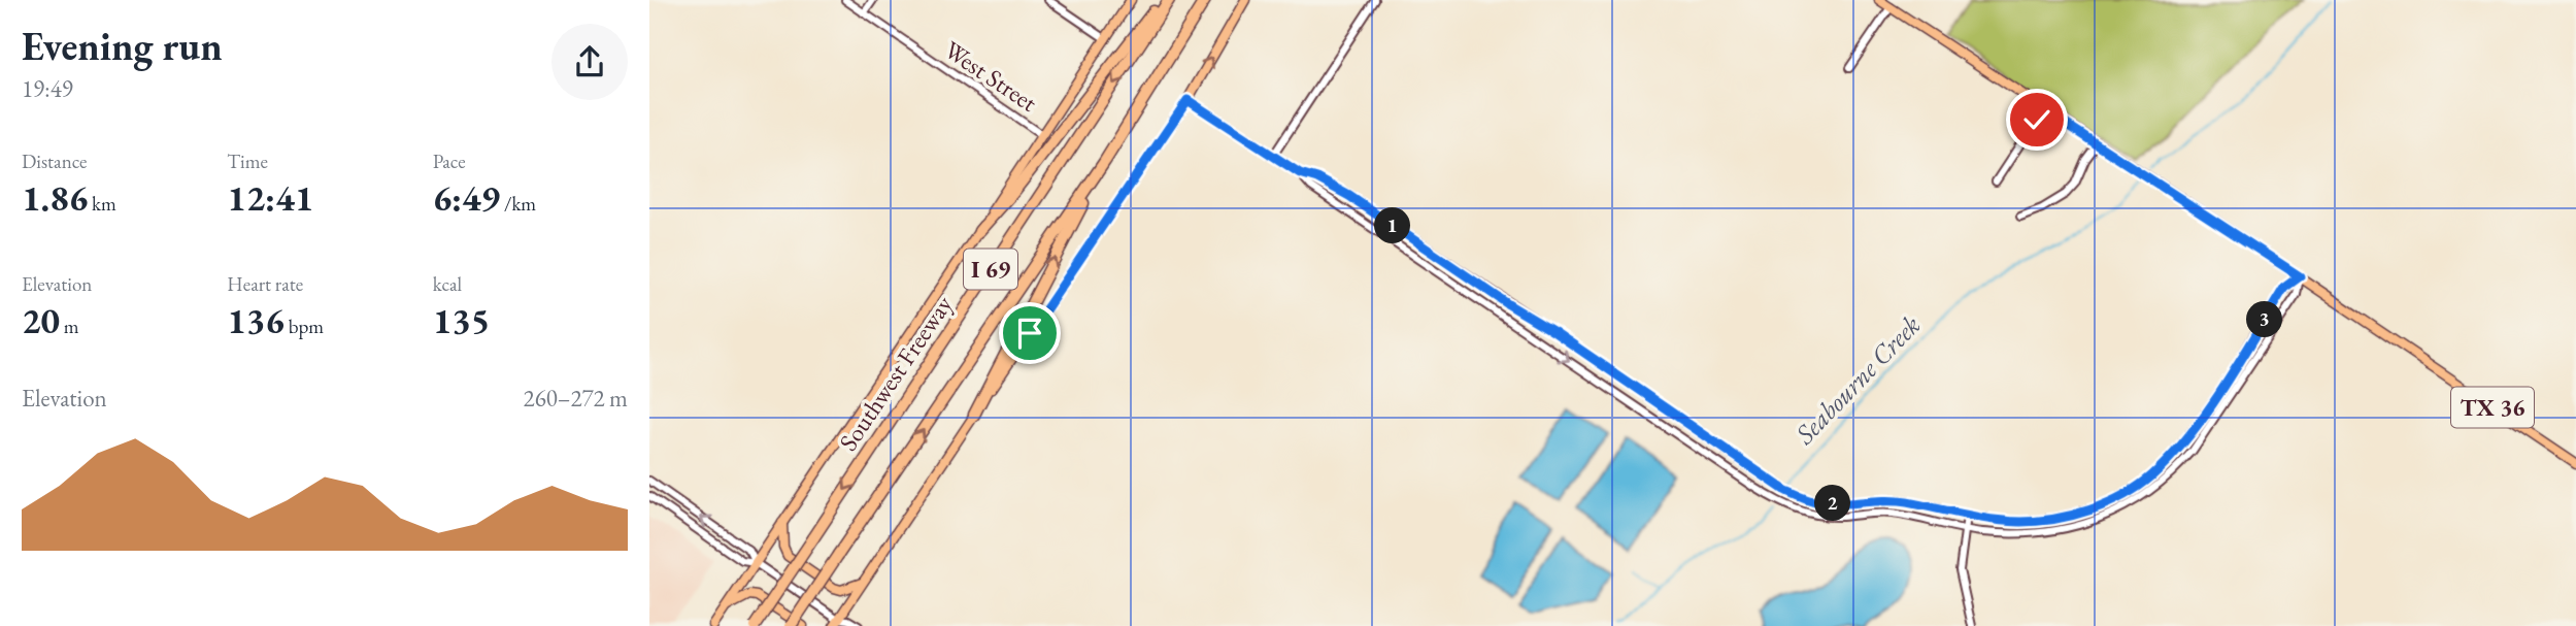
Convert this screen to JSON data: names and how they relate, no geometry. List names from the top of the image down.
{
  "streets": {
    "highway": ["I 69", "Southwest Freeway"],
    "main road": ["TX 36"],
    "street": ["West Street"]
  },
  "water": ["Seabourne Creek"],
  "page": {
    "heading": ["Evening run", "19:49"],
    "stats": [
      ["Distance", "1.86 km"],
      ["Time", "12:41"],
      ["Pace", "6:49 /km"],
      ["Elevation", "20 m"],
      ["Heart rate", "136 bpm"],
      ["kcal", "135"]
    ],
    "pins": ["1", "3", "2"],
    "chart": ["Elevation", "260–272 m"]
  }
}
